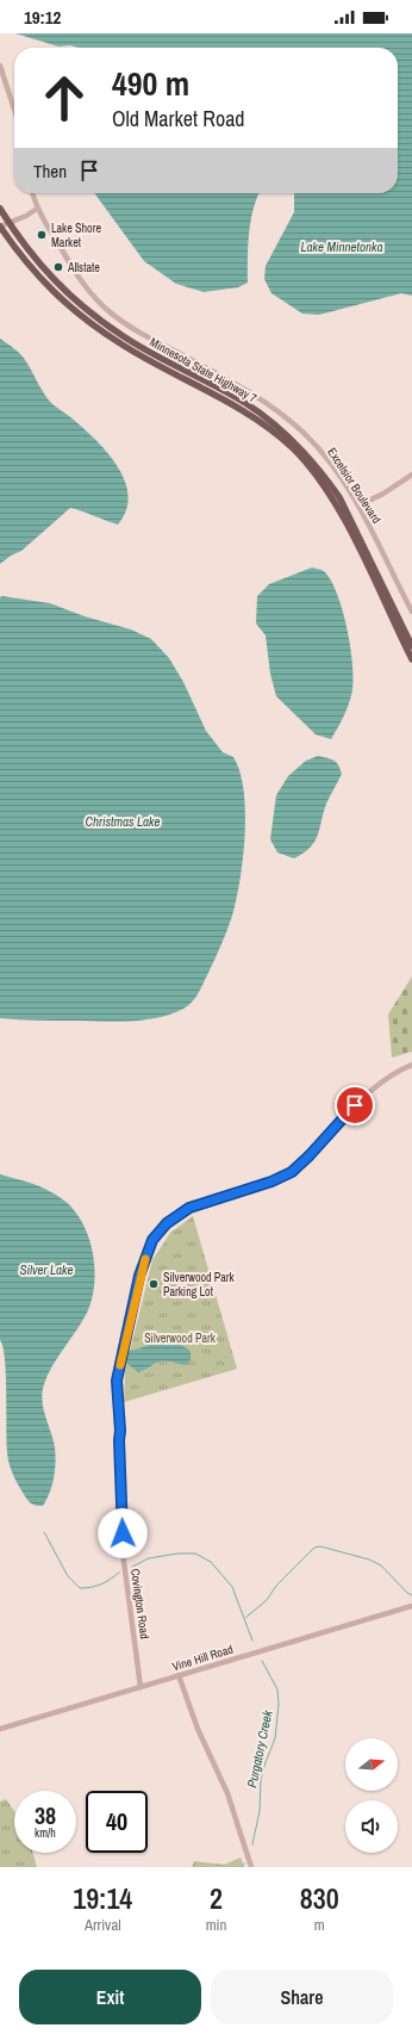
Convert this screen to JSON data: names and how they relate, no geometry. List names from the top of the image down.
{
  "streets": {
    "main road": ["Minnesota State Highway 7"],
    "street": ["Excelsior Boulevard", "Covington Road", "Vine Hill Road"]
  },
  "crossings": [
    ["Covington Road", "Vine Hill Road"]
  ],
  "water": [
    "Lake Minnetonka",
    "Christmas Lake",
    "Silver Lake",
    "Purgatory Creek"
  ],
  "parks": ["Silverwood Park"],
  "places": ["Lake Shore Market", "Allstate", "Silverwood Park Parking Lot"],
  "north": "right",
  "page": {
    "status": "19:12",
    "turn": ["490 m", "Old Market Road"],
    "then": "Then",
    "speed": "38 km/h",
    "limit": "40",
    "eta": [
      "19:14",
      "Arrival",
      "2",
      "min",
      "830",
      "m"
    ],
    "buttons": ["Exit", "Share"]
  }
}
